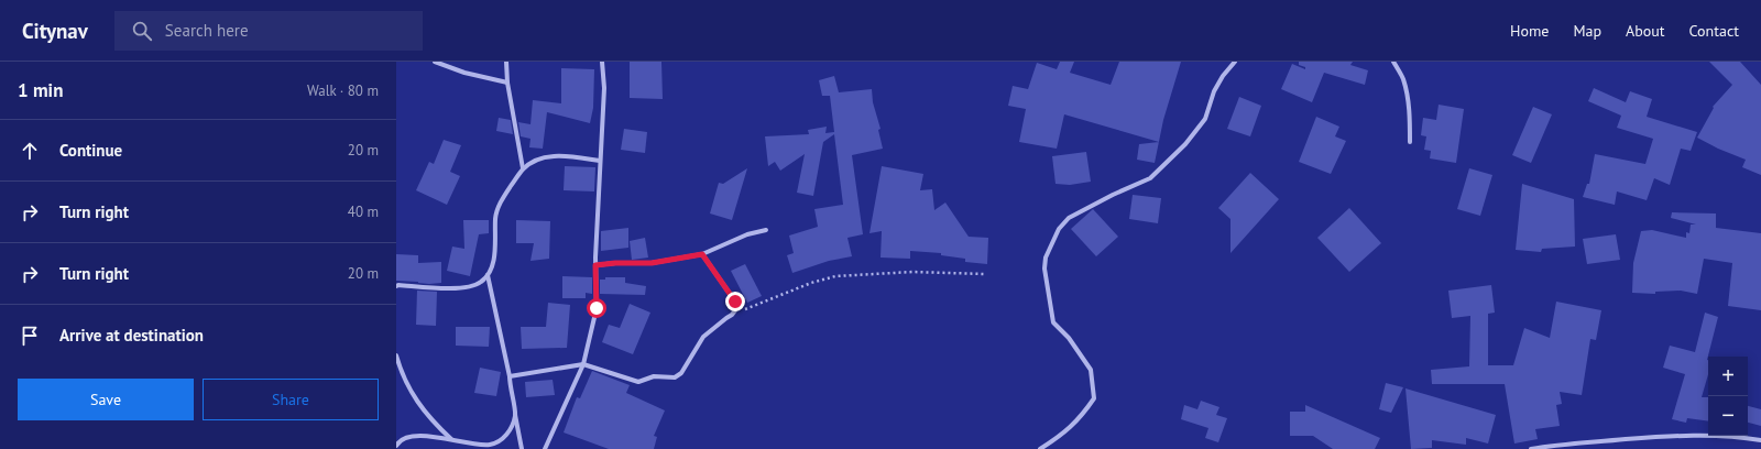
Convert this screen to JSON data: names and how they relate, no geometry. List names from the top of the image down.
{
  "page": {
    "header": "Citynav",
    "search": "Search here",
    "nav": [
      "Home",
      "Map",
      "About",
      "Contact"
    ],
    "heading": ["1 min", "Walk · 80 m"],
    "list": [
      ["Continue", "20 m"],
      ["Turn right", "40 m"],
      ["Turn right", "20 m"],
      "Arrive at destination"
    ],
    "map_buttons": ["+", "−"],
    "buttons": ["Save", "Share"]
  }
}
